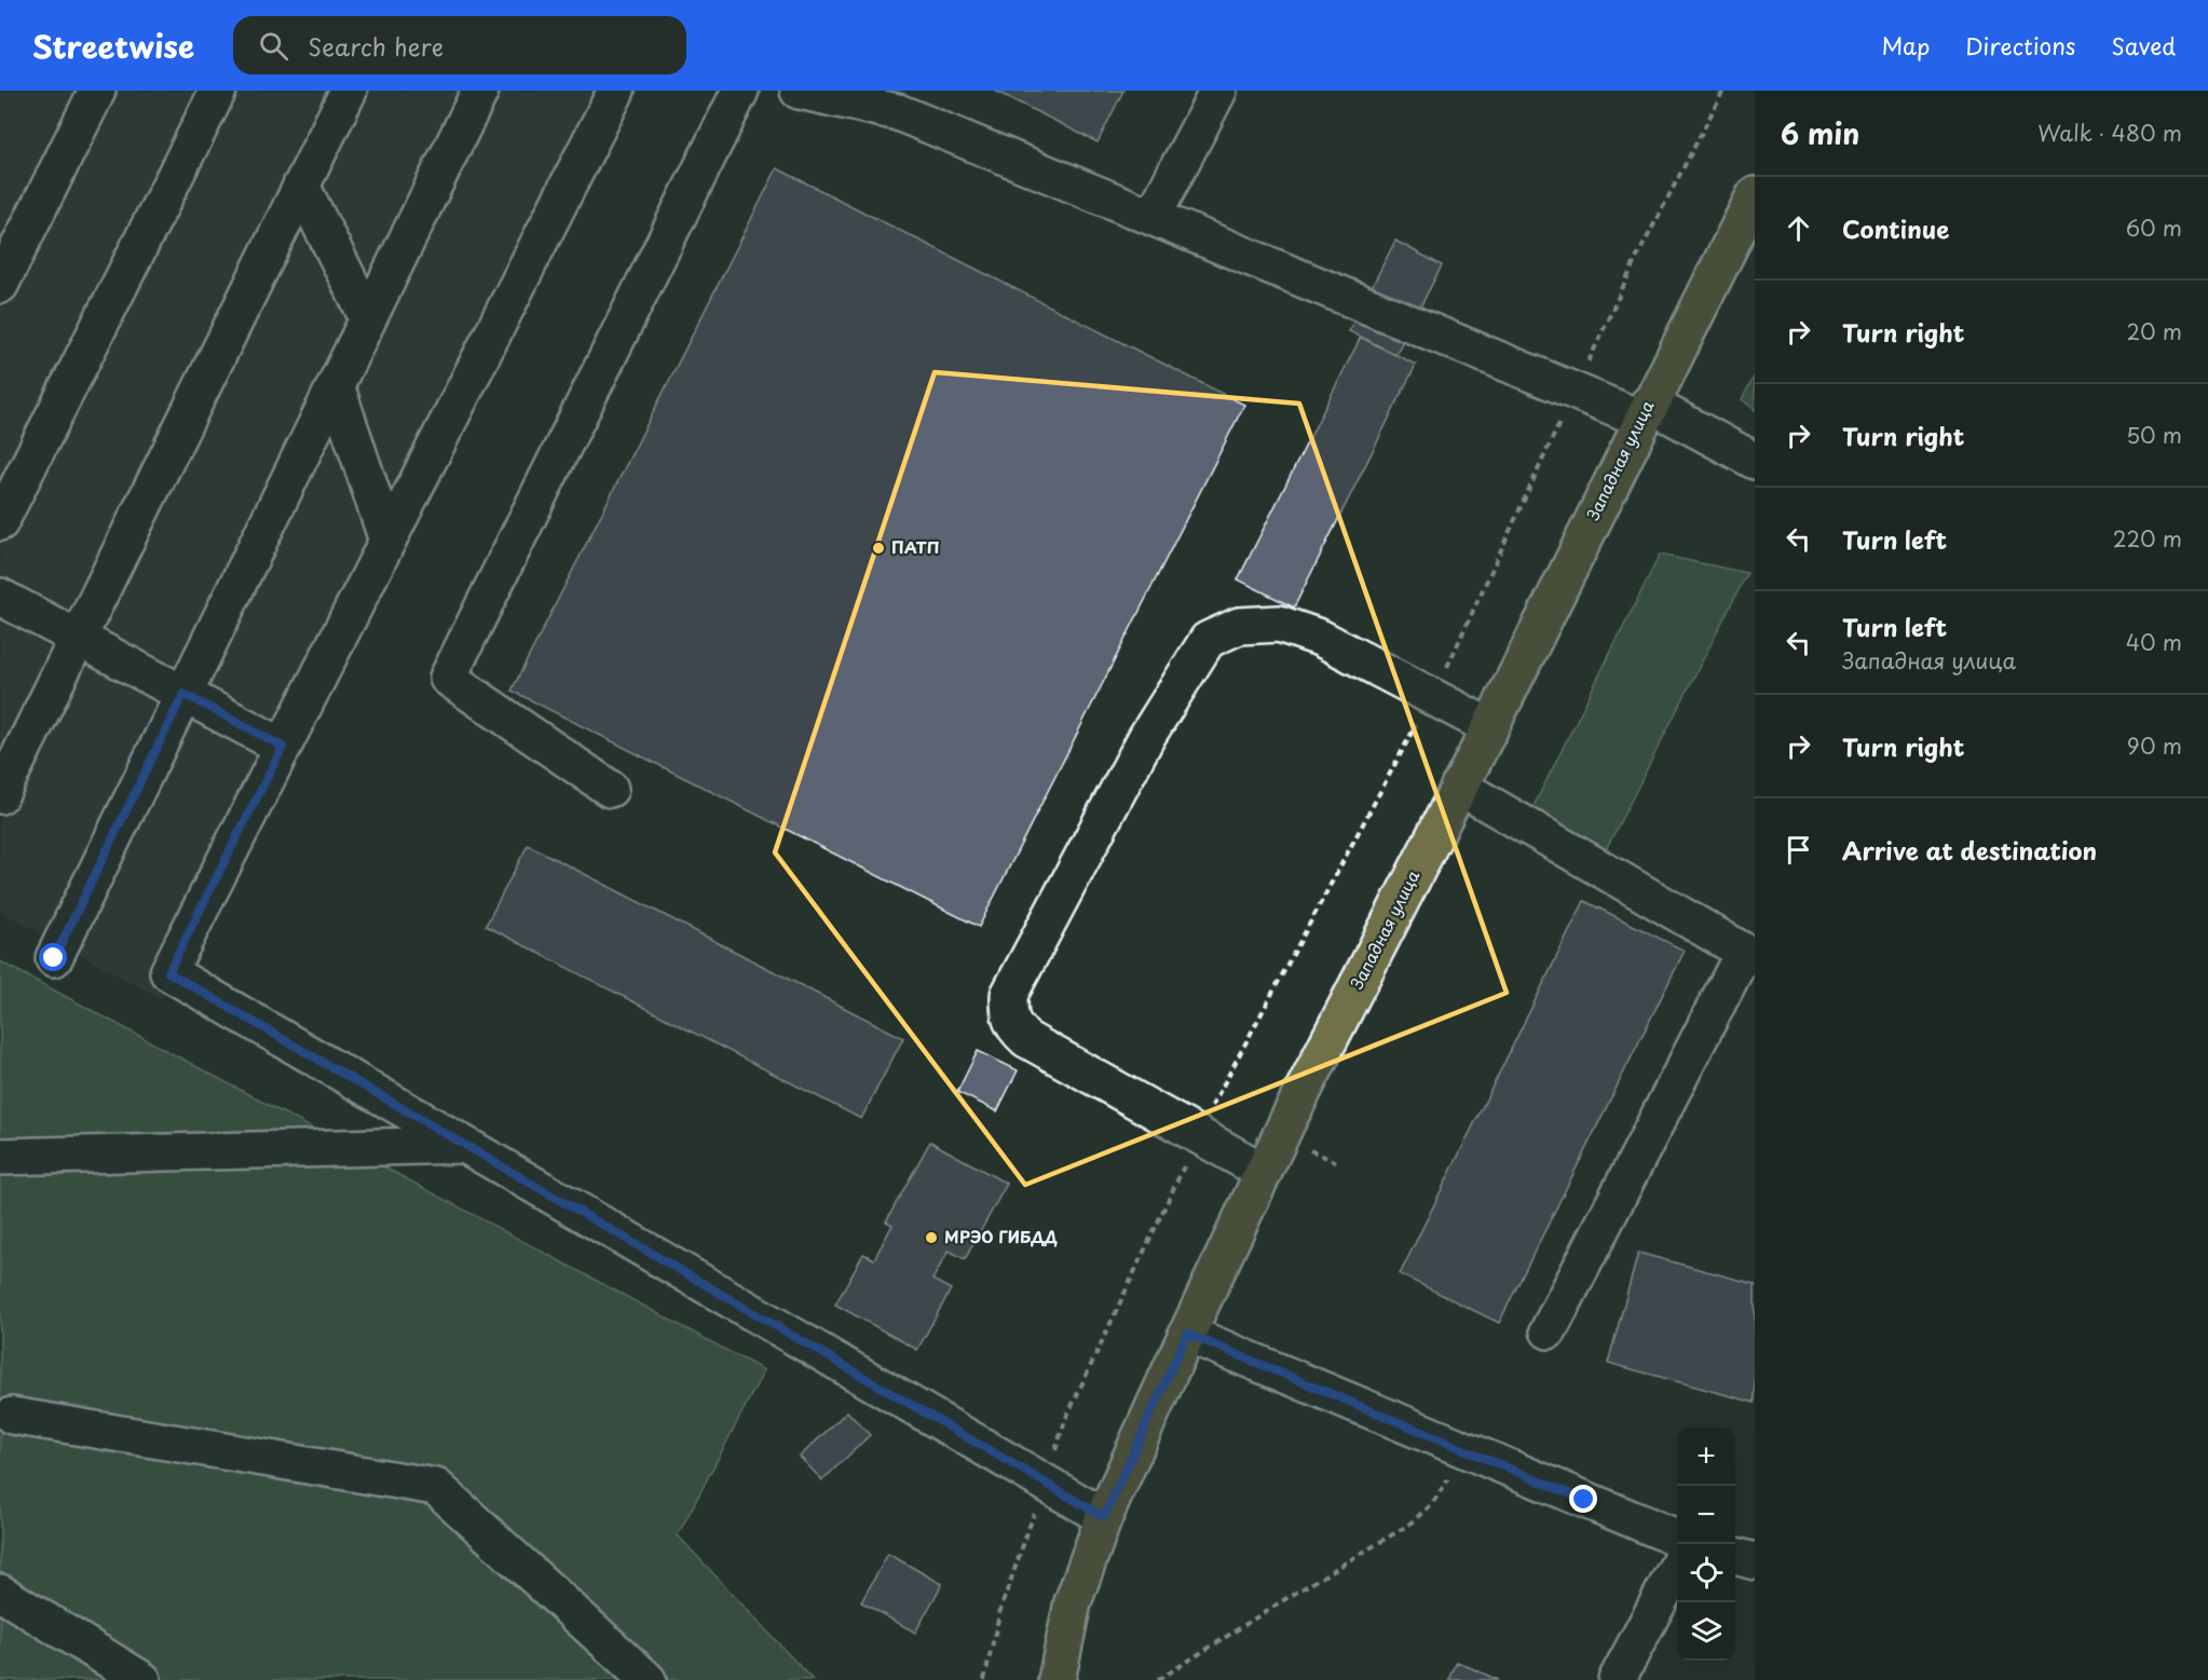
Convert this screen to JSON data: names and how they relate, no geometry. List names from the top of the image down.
{
  "streets": {
    "main road": ["Западная улица"]
  },
  "places": ["ПАТП", "МРЭО ГИБДД"],
  "page": {
    "header": "Streetwise",
    "search": "Search here",
    "nav": ["Map", "Directions", "Saved"],
    "heading": ["6 min", "Walk · 480 m"],
    "list": [
      ["Continue", "60 m"],
      ["Turn right", "20 m"],
      ["Turn right", "50 m"],
      ["Turn left", "220 m"],
      ["Turn left", "Западная улица", "40 m"],
      ["Turn right", "90 m"],
      "Arrive at destination"
    ],
    "map_buttons": ["+", "−"]
  }
}
